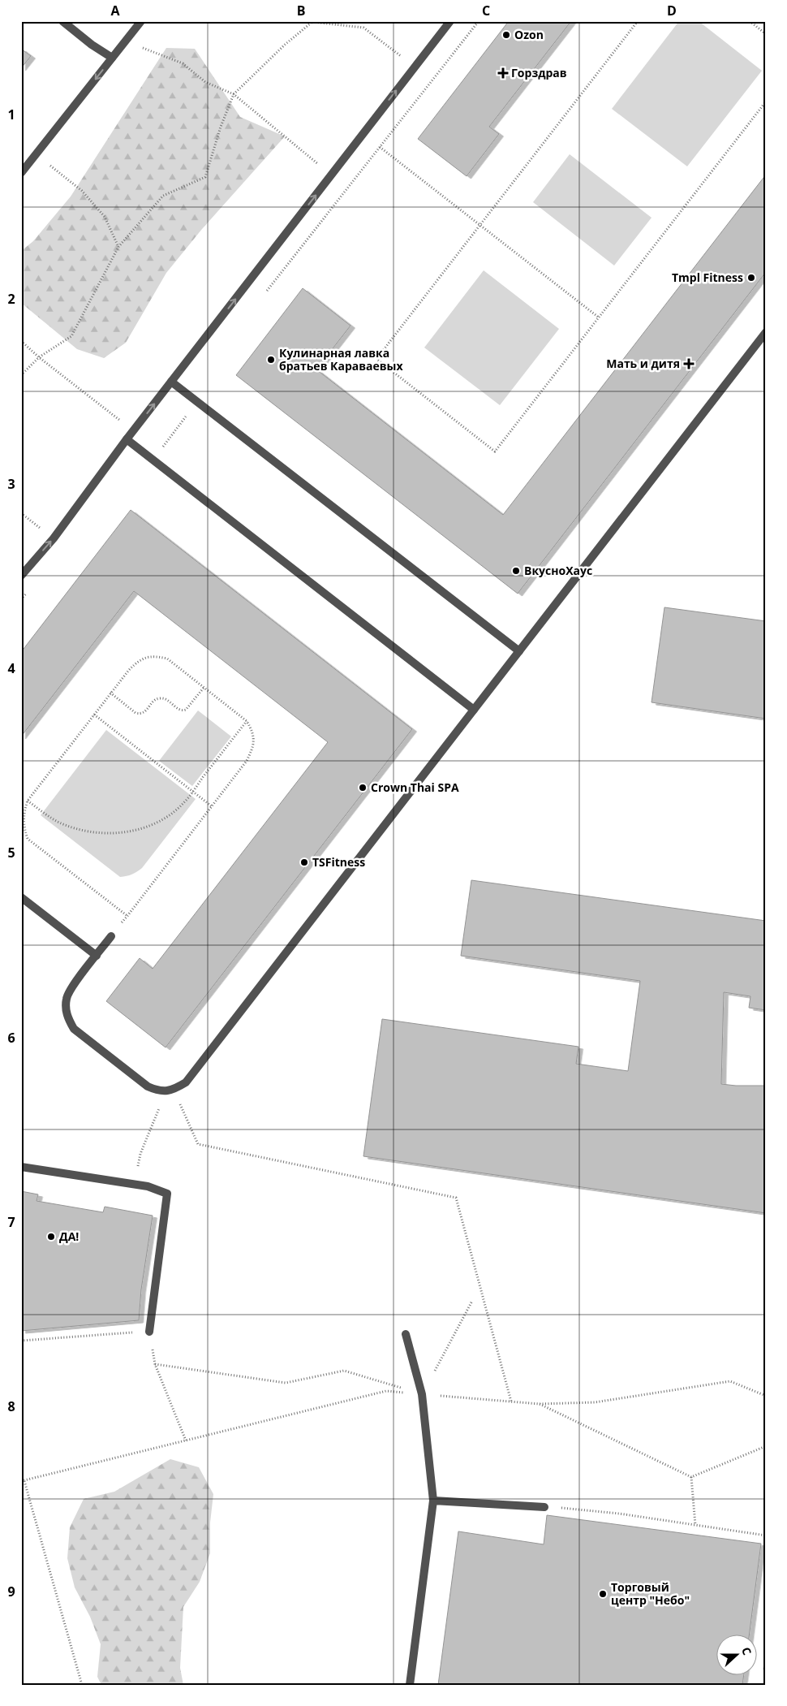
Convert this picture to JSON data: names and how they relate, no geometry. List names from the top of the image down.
{
  "places": {
    "other": [
      "Ozon",
      "Tmpl Fitness",
      "Кулинарная лавка братьев Караваевых",
      "ВкусноХаус",
      "Crown Thai SPA",
      "TSFitness",
      "ДА!",
      "Торговый центр \"Небо\""
    ],
    "health": ["Горздрав", "Мать и дитя"]
  },
  "north": "right",
  "grid": {
    "columns": [
      "A",
      "B",
      "C",
      "D"
    ],
    "rows": [
      "1",
      "2",
      "3",
      "4",
      "5",
      "6",
      "7",
      "8",
      "9"
    ]
  }
}
